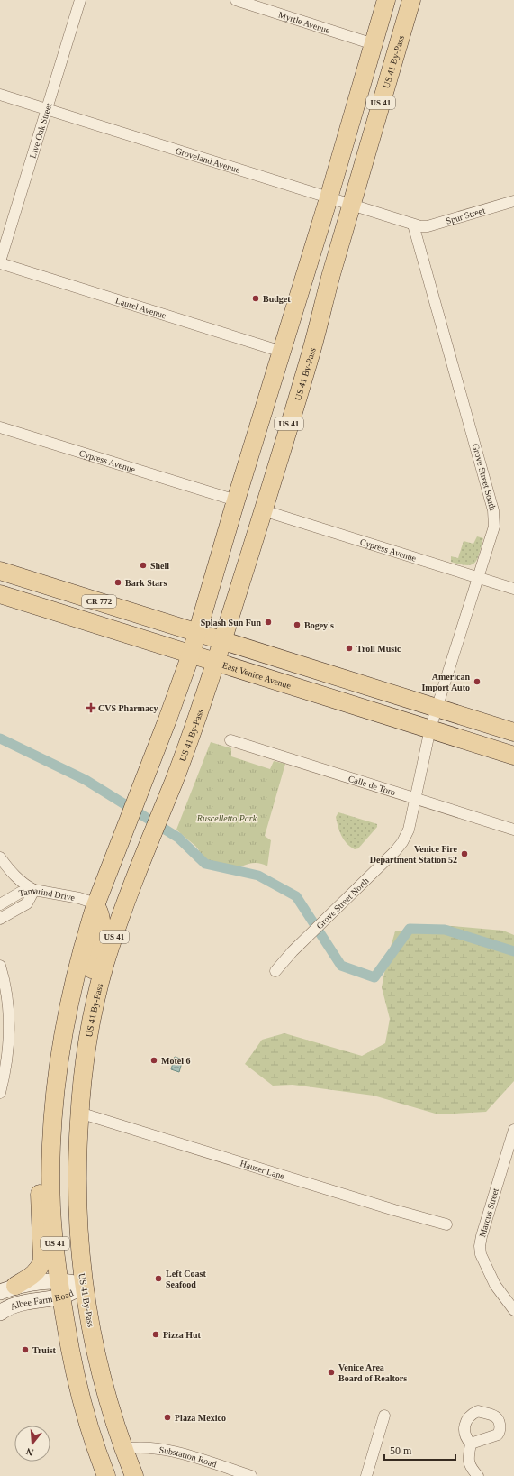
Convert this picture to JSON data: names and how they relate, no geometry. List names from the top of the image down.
{
  "streets": {
    "main road": [
      "US 41 By-Pass",
      "US 41",
      "CR 772",
      "East Venice Avenue",
      "Albee Farm Road"
    ],
    "street": [
      "Myrtle Avenue",
      "Live Oak Street",
      "Groveland Avenue",
      "Spur Street",
      "Laurel Avenue",
      "Cypress Avenue",
      "Grove Street South",
      "Calle de Toro",
      "Tamarind Drive",
      "Grove Street North",
      "Hauser Lane",
      "Marcus Street",
      "Substation Road"
    ]
  },
  "crossings": [
    ["Myrtle Avenue", "US 41"],
    ["US 41 By-Pass", "Groveland Avenue"],
    ["US 41 By-Pass", "Cypress Avenue"],
    ["US 41 By-Pass", "CR 772"],
    ["US 41 By-Pass", "East Venice Avenue"],
    ["US 41 By-Pass", "Hauser Lane"],
    ["US 41 By-Pass", "Albee Farm Road"],
    ["US 41 By-Pass", "Substation Road"],
    ["US 41", "Groveland Avenue"],
    ["US 41", "Laurel Avenue"],
    ["US 41", "Cypress Avenue"],
    ["US 41", "CR 772"],
    ["US 41", "East Venice Avenue"],
    ["US 41", "Tamarind Drive"],
    ["US 41", "Albee Farm Road"],
    ["Live Oak Street", "Groveland Avenue"],
    ["Live Oak Street", "Laurel Avenue"],
    ["Groveland Avenue", "Spur Street"],
    ["Groveland Avenue", "Grove Street South"],
    ["Spur Street", "Grove Street South"],
    ["Cypress Avenue", "Grove Street South"],
    ["Grove Street South", "East Venice Avenue"],
    ["Grove Street South", "Grove Street North"],
    ["East Venice Avenue", "Grove Street North"],
    ["Calle de Toro", "Grove Street North"]
  ],
  "parks": ["Ruscelletto Park"],
  "places": {
    "other": [
      "Budget",
      "Shell",
      "Bark Stars",
      "Splash Sun Fun",
      "Bogey's",
      "Troll Music",
      "American Import Auto",
      "Venice Fire Department Station 52",
      "Motel 6",
      "Left Coast Seafood",
      "Pizza Hut",
      "Truist",
      "Venice Area Board of Realtors",
      "Plaza Mexico"
    ],
    "health": ["CVS Pharmacy"]
  },
  "scale_bar": "50 m",
  "north": "bottom"
}
